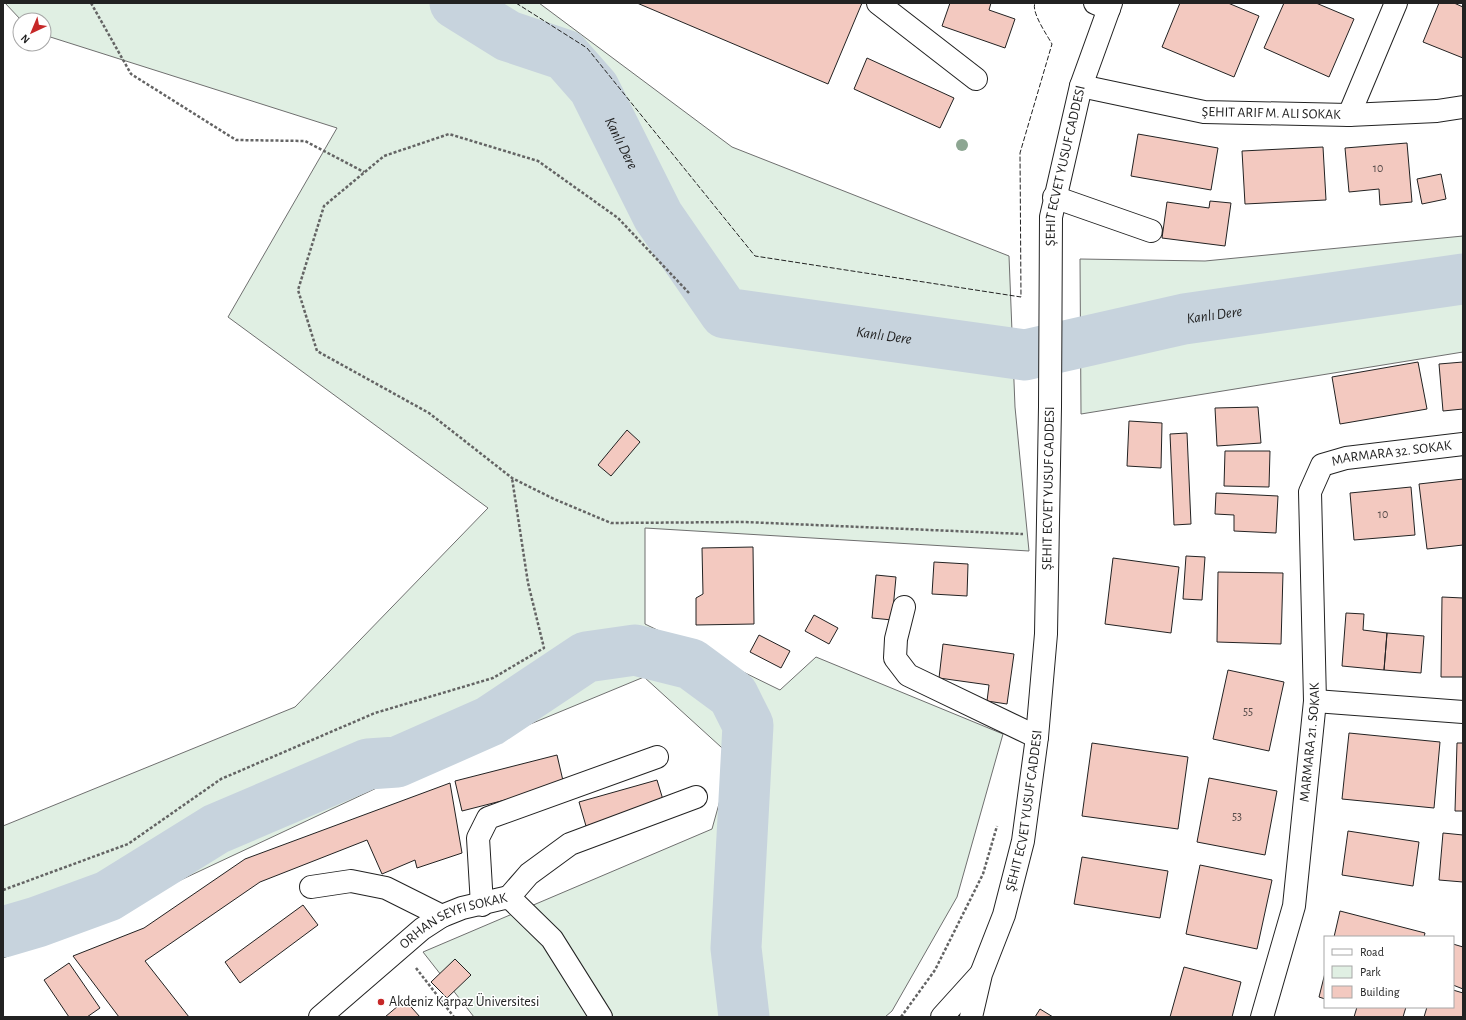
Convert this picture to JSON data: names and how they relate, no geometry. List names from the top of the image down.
{
  "streets": {
    "street": [
      "ŞEHIT ARIF M. ALI SOKAK",
      "ŞEHIT ECVET YUSUF CADDESI",
      "MARMARA 32. SOKAK",
      "MARMARA 21. SOKAK",
      "ORHAN SEYFI SOKAK"
    ]
  },
  "crossings": [
    ["ŞEHIT ARIF M. ALI SOKAK", "ŞEHIT ECVET YUSUF CADDESI"],
    ["MARMARA 32. SOKAK", "MARMARA 21. SOKAK"]
  ],
  "water": ["Kanlı Dere"],
  "places": ["Akdeniz Karpaz Üniversitesi"],
  "house_numbers": [
    "10",
    "10",
    "55",
    "53"
  ],
  "legend": ["Road", "Park", "Building"],
  "north": "bottom left"
}
